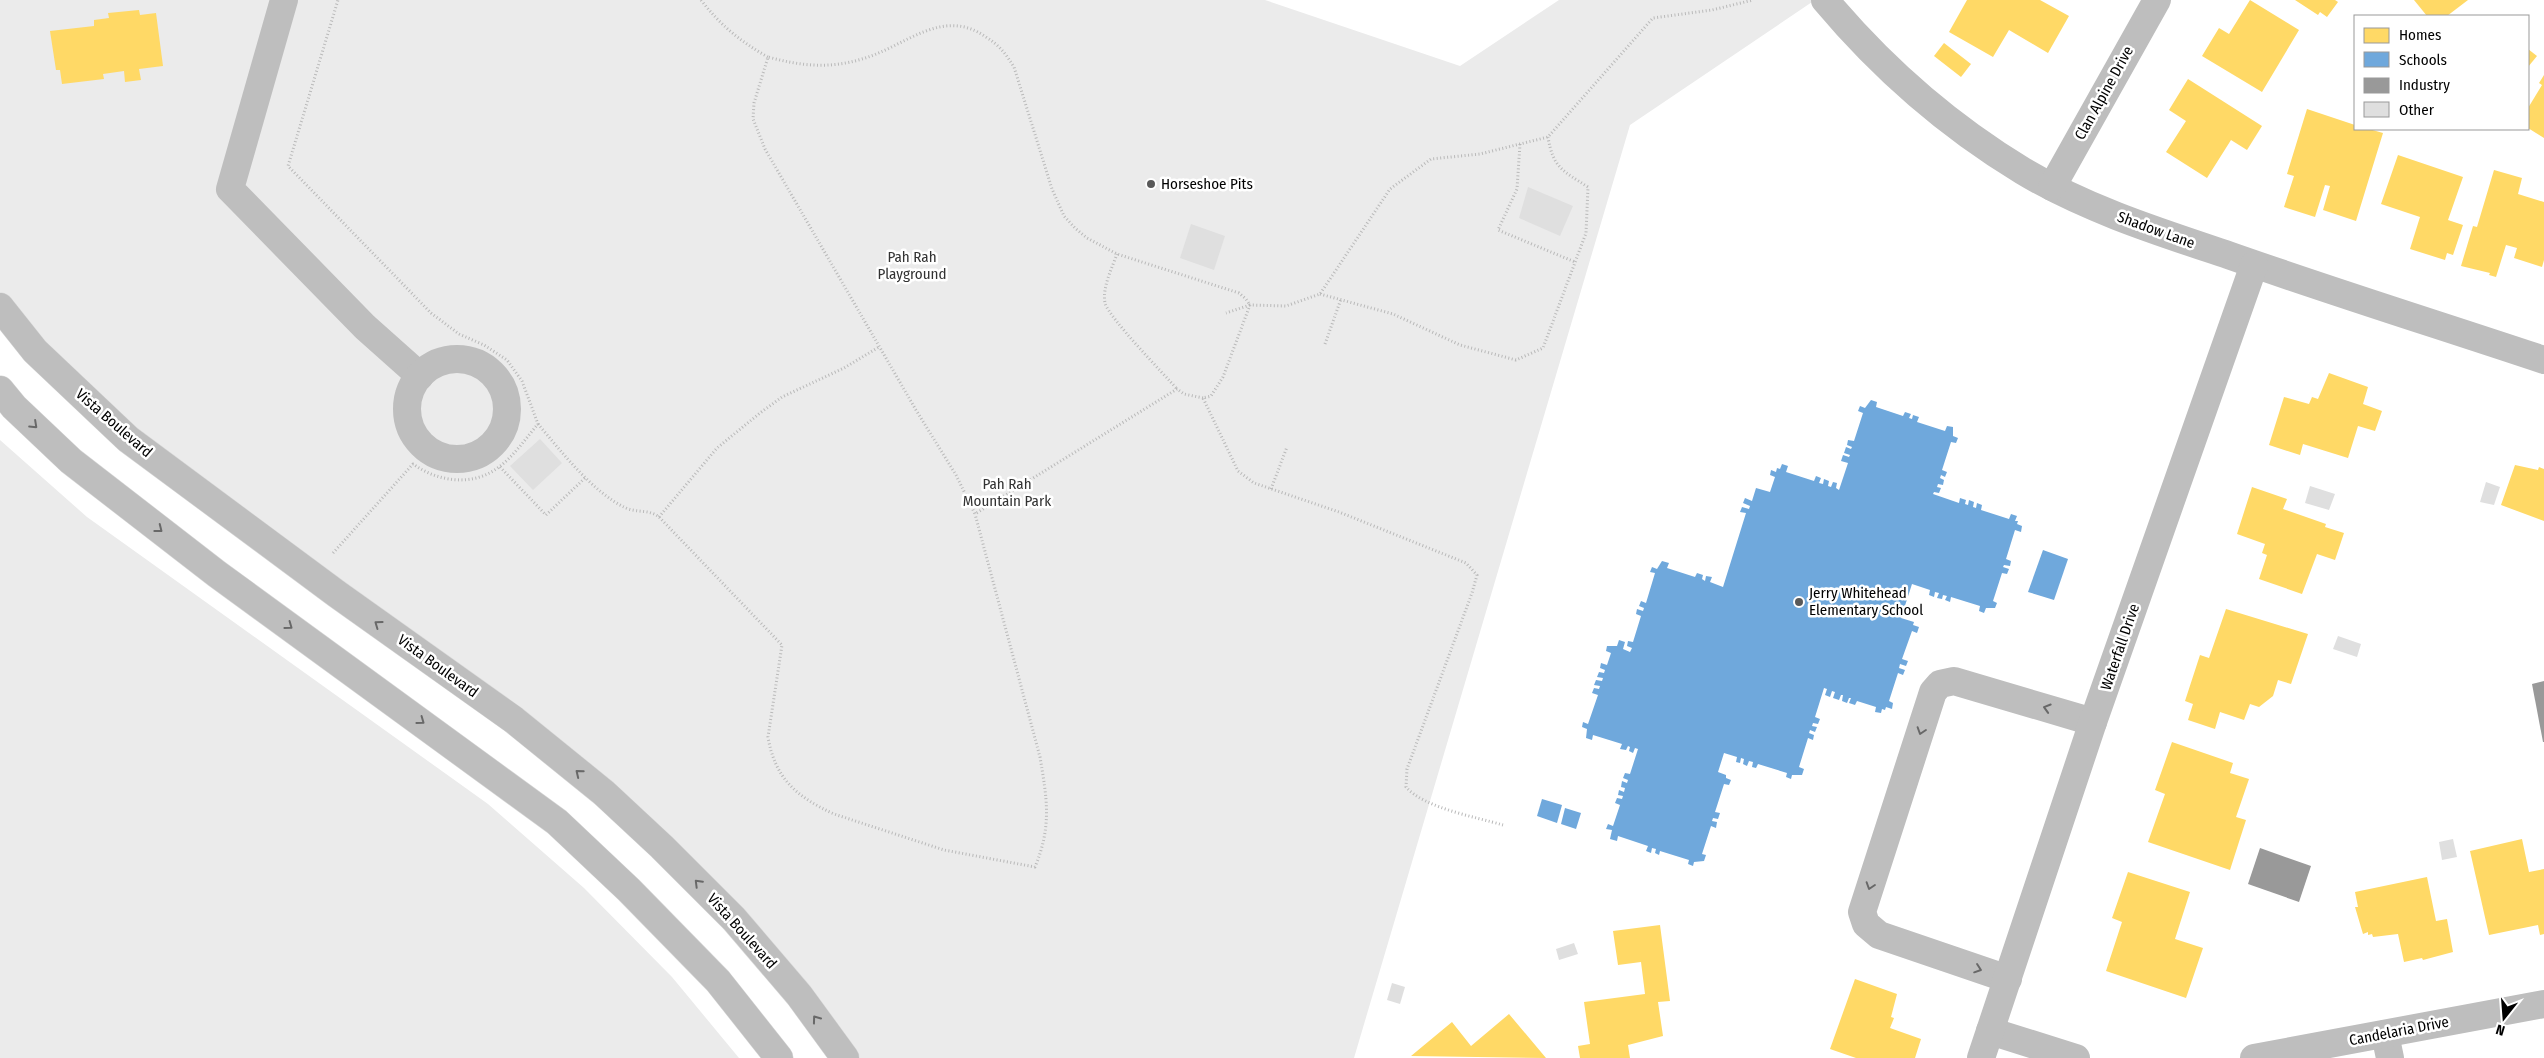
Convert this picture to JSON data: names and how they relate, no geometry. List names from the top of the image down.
{
  "streets": {
    "street": [
      "Clan Alpine Drive",
      "Shadow Lane",
      "Vista Boulevard",
      "Waterfall Drive",
      "Candelaria Drive"
    ]
  },
  "crossings": [
    ["Clan Alpine Drive", "Shadow Lane"],
    ["Shadow Lane", "Waterfall Drive"]
  ],
  "parks": ["Pah Rah Playground", "Pah Rah Mountain Park"],
  "places": ["Horseshoe Pits", "Jerry Whitehead Elementary School"],
  "legend": [
    "Homes",
    "Schools",
    "Industry",
    "Other"
  ],
  "north": "bottom"
}
